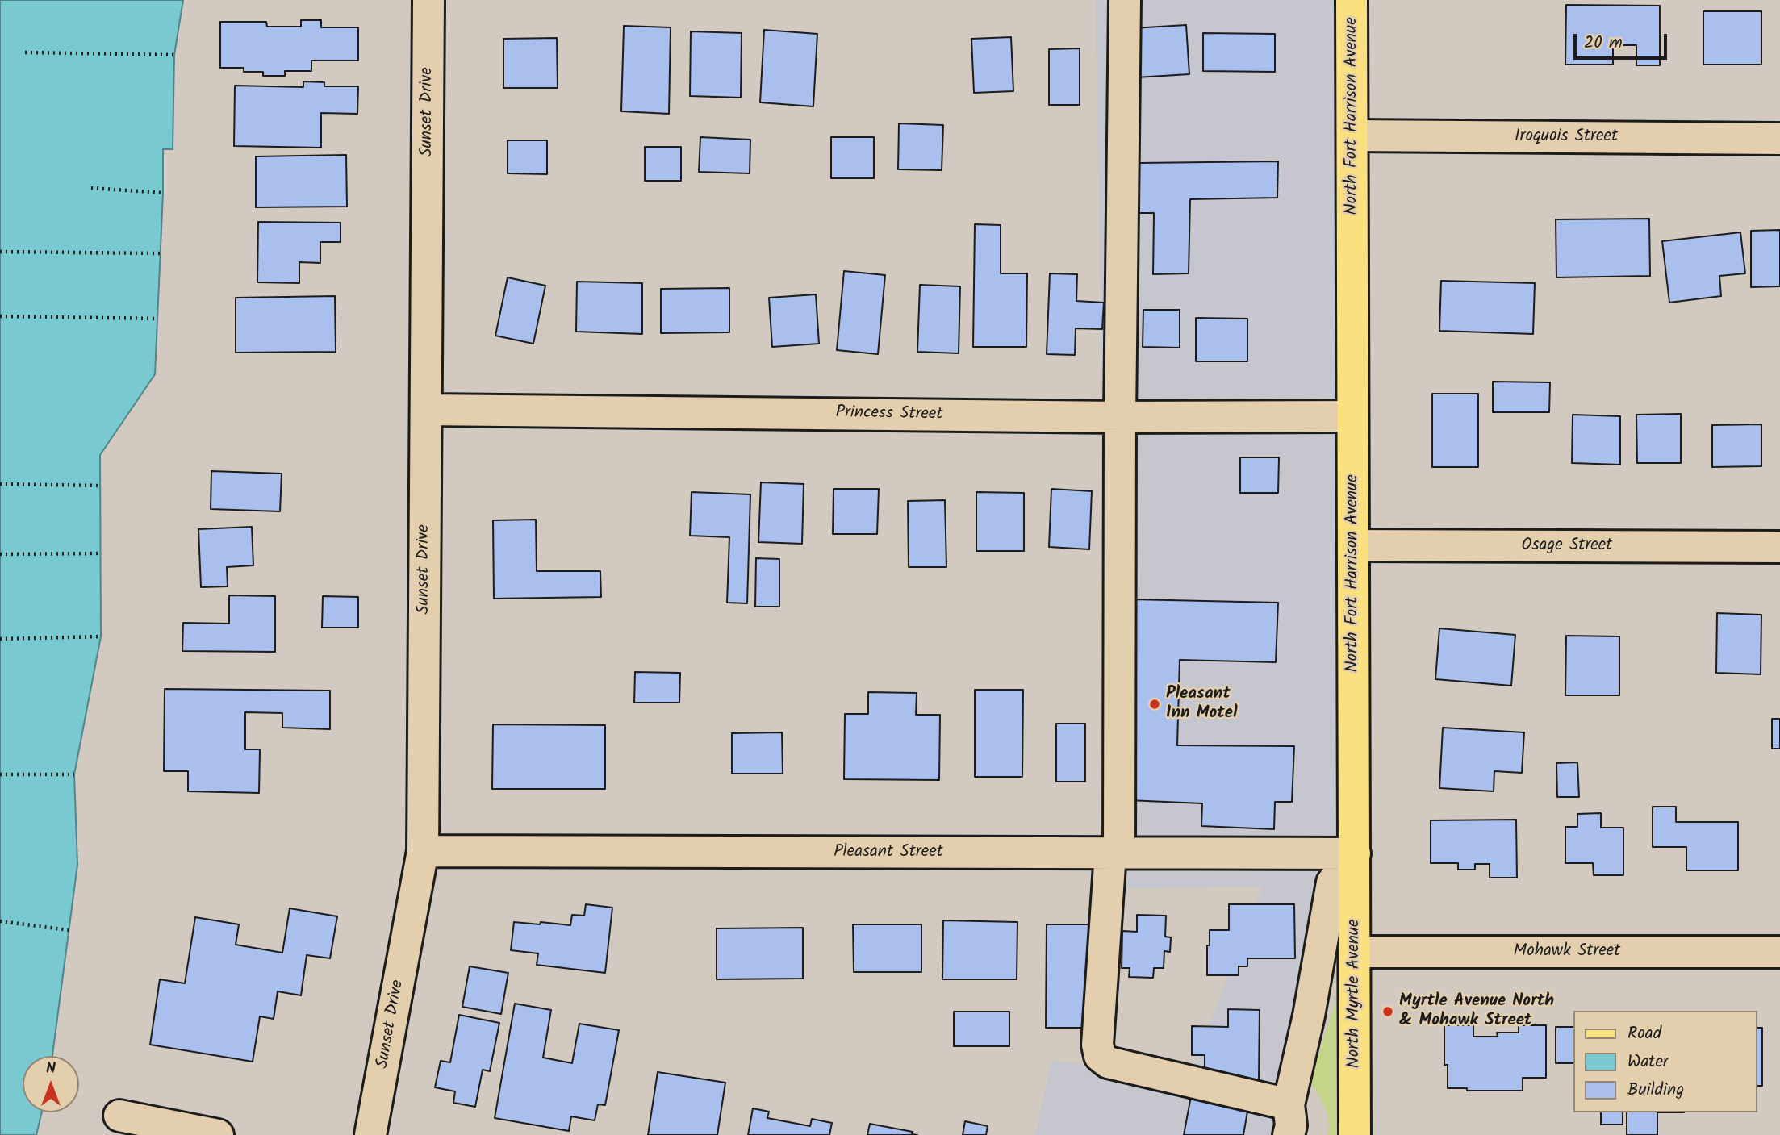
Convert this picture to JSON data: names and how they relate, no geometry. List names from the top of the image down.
{
  "streets": {
    "main road": ["North Fort Harrison Avenue", "North Myrtle Avenue"],
    "street": [
      "Sunset Drive",
      "Iroquois Street",
      "Princess Street",
      "Osage Street",
      "Pleasant Street",
      "Mohawk Street"
    ]
  },
  "crossings": [
    ["Sunset Drive", "Princess Street"],
    ["Sunset Drive", "Pleasant Street"],
    ["North Fort Harrison Avenue", "Iroquois Street"],
    ["North Fort Harrison Avenue", "Princess Street"],
    ["North Fort Harrison Avenue", "Osage Street"],
    ["North Fort Harrison Avenue", "Pleasant Street"],
    ["North Fort Harrison Avenue", "North Myrtle Avenue"],
    ["Pleasant Street", "North Myrtle Avenue"],
    ["Mohawk Street", "North Myrtle Avenue"]
  ],
  "places": ["Pleasant Inn Motel", "Myrtle Avenue North & Mohawk Street"],
  "legend": ["Road", "Water", "Building"],
  "scale_bar": "20 m",
  "north": "top"
}
